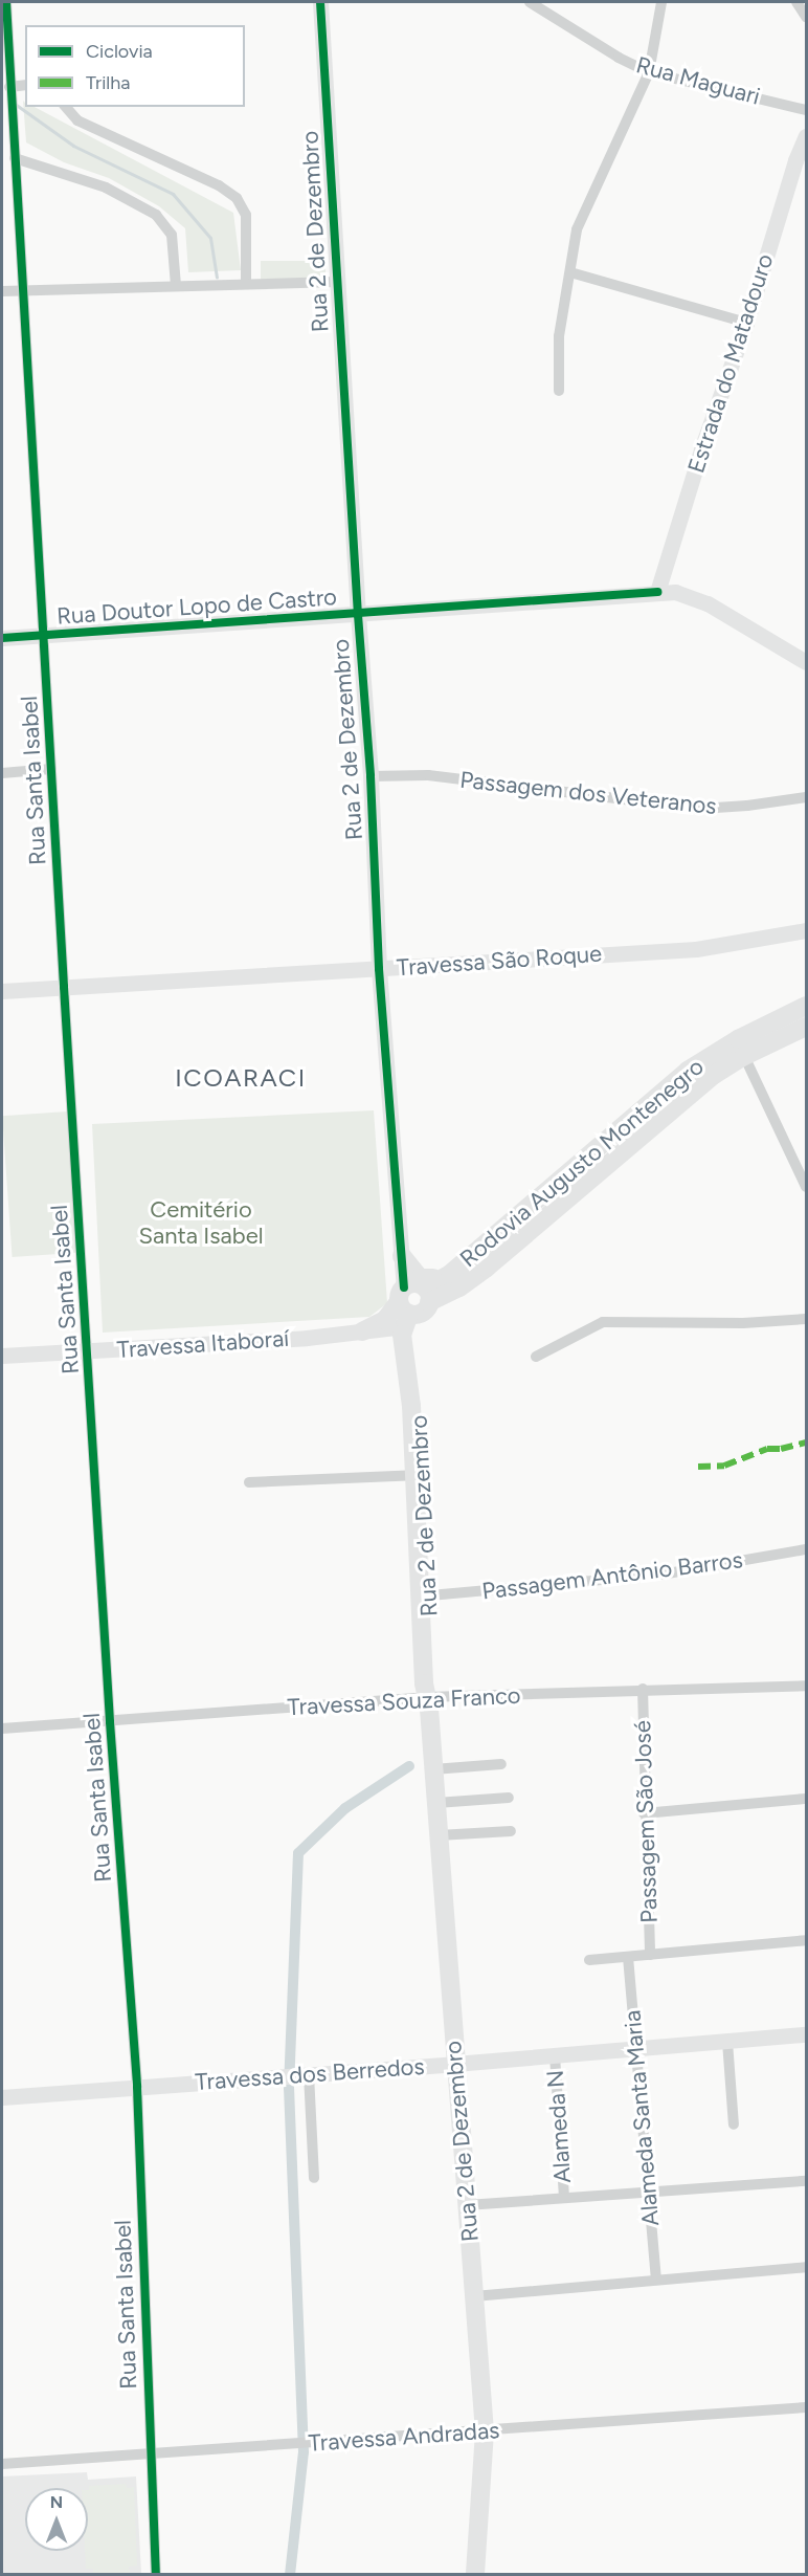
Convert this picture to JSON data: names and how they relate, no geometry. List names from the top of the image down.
{
  "streets": {
    "main road": ["Rua 2 de Dezembro", "Rodovia Augusto Montenegro"],
    "street": [
      "Rua Maguari",
      "Estrada do Matadouro",
      "Rua Doutor Lopo de Castro",
      "Rua Santa Isabel",
      "Passagem dos Veteranos",
      "Travessa São Roque",
      "Travessa Itaboraí",
      "Passagem Antônio Barros",
      "Travessa Souza Franco",
      "Passagem São José",
      "Travessa dos Berredos",
      "Alameda Santa Maria",
      "Alameda N",
      "Travessa Andradas"
    ]
  },
  "crossings": [
    ["Rua 2 de Dezembro", "Rua Doutor Lopo de Castro"],
    ["Rua 2 de Dezembro", "Passagem dos Veteranos"],
    ["Rua 2 de Dezembro", "Travessa São Roque"],
    ["Rua 2 de Dezembro", "Passagem Antônio Barros"],
    ["Rua 2 de Dezembro", "Travessa Souza Franco"],
    ["Rua 2 de Dezembro", "Travessa dos Berredos"],
    ["Rua 2 de Dezembro", "Travessa Andradas"],
    ["Estrada do Matadouro", "Rua Doutor Lopo de Castro"],
    ["Rua Doutor Lopo de Castro", "Rua Santa Isabel"],
    ["Rua Santa Isabel", "Travessa São Roque"],
    ["Rua Santa Isabel", "Travessa Itaboraí"],
    ["Rua Santa Isabel", "Travessa Souza Franco"],
    ["Rua Santa Isabel", "Travessa dos Berredos"],
    ["Rua Santa Isabel", "Travessa Andradas"],
    ["Travessa Souza Franco", "Passagem São José"],
    ["Travessa dos Berredos", "Alameda Santa Maria"],
    ["Travessa dos Berredos", "Alameda N"]
  ],
  "districts": ["ICOARACI"],
  "parks": ["Cemitério Santa Isabel"],
  "legend": ["Ciclovia", "Trilha"],
  "north": "top"
}
